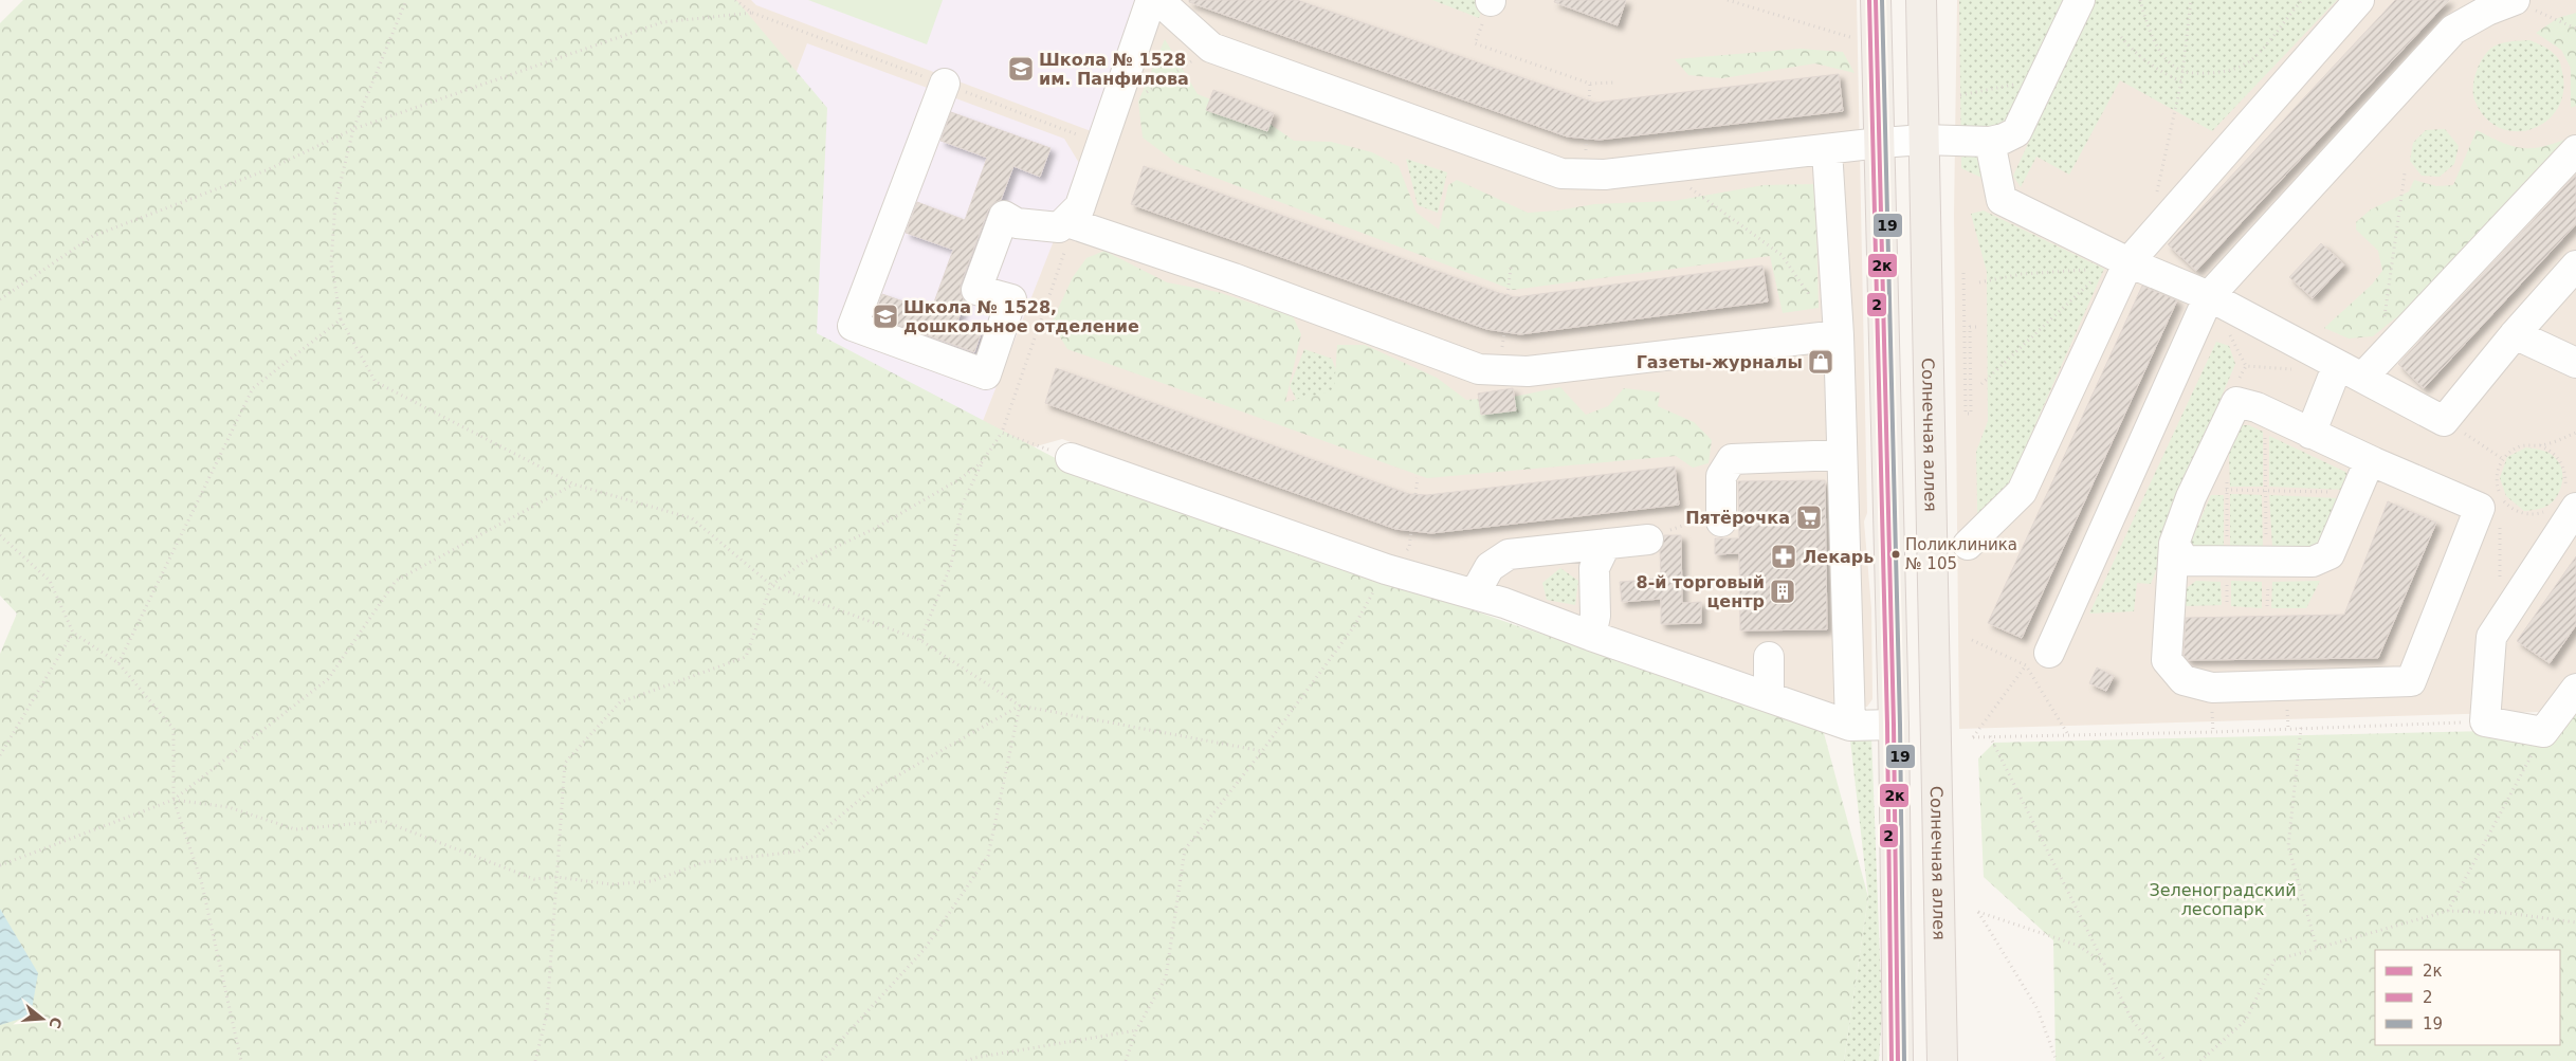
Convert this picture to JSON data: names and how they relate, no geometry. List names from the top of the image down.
{
  "streets": {
    "main road": ["Солнечная аллея"]
  },
  "parks": ["Зеленоградский лесопарк"],
  "places": {
    "school or university": ["Школа № 1528 им. Панфилова", "Школа № 1528, дошкольное отделение"],
    "shop": ["Газеты-журналы"],
    "supermarket": ["Пятёрочка"],
    "other": ["Поликлиника № 105"],
    "pharmacy": ["Лекарь"],
    "building": ["8-й торговый центр"]
  },
  "lines": ["transit line 2к", "transit line 2", "transit line 19"],
  "legend": ["2к", "2", "19"],
  "north": "right"
}
